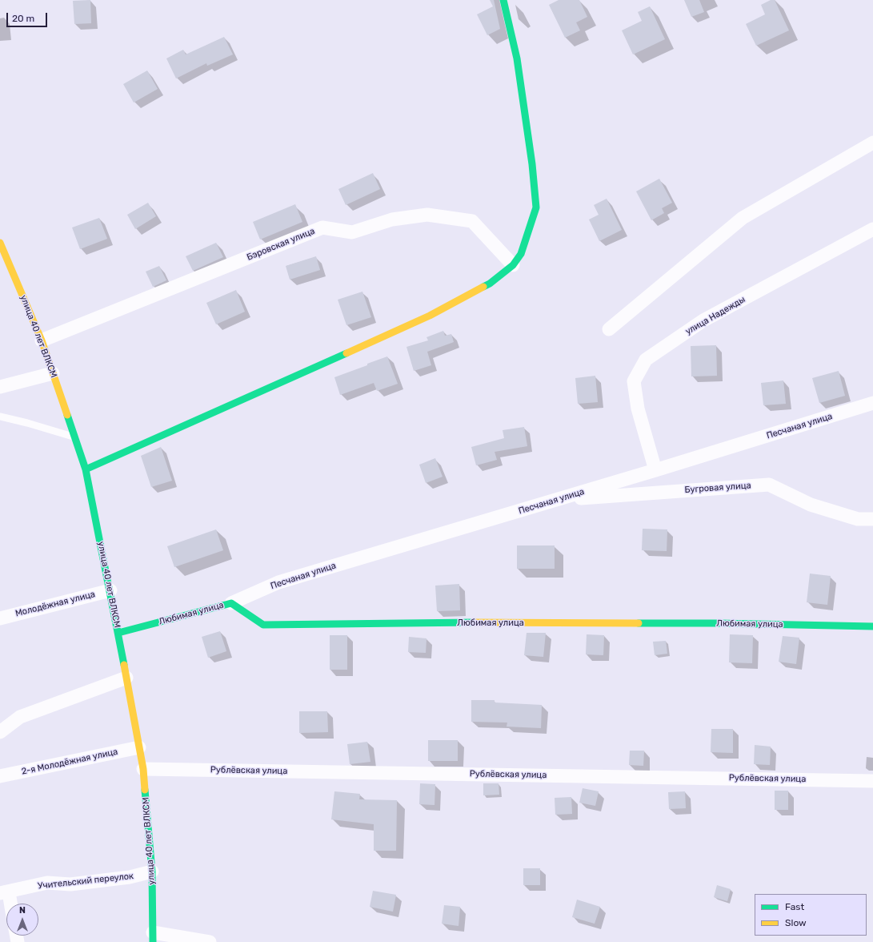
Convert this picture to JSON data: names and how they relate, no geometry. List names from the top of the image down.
{
  "streets": {
    "street": [
      "Бэровская улица",
      "улица Надежды",
      "улица 40 лет ВЛКСМ",
      "Песчаная улица",
      "Бугровая улица",
      "Молодёжная улица",
      "Любимая улица",
      "2-я Молодёжная улица",
      "Рублёвская улица",
      "Учительский переулок"
    ]
  },
  "crossings": [
    ["Бэровская улица", "улица 40 лет ВЛКСМ"],
    ["улица Надежды", "Песчаная улица"],
    ["улица 40 лет ВЛКСМ", "Молодёжная улица"],
    ["улица 40 лет ВЛКСМ", "Любимая улица"],
    ["улица 40 лет ВЛКСМ", "2-я Молодёжная улица"],
    ["улица 40 лет ВЛКСМ", "Рублёвская улица"],
    ["улица 40 лет ВЛКСМ", "Учительский переулок"],
    ["Песчаная улица", "Бугровая улица"],
    ["Песчаная улица", "Любимая улица"]
  ],
  "legend": ["Fast", "Slow"],
  "scale_bar": "20 m",
  "north": "top"
}
